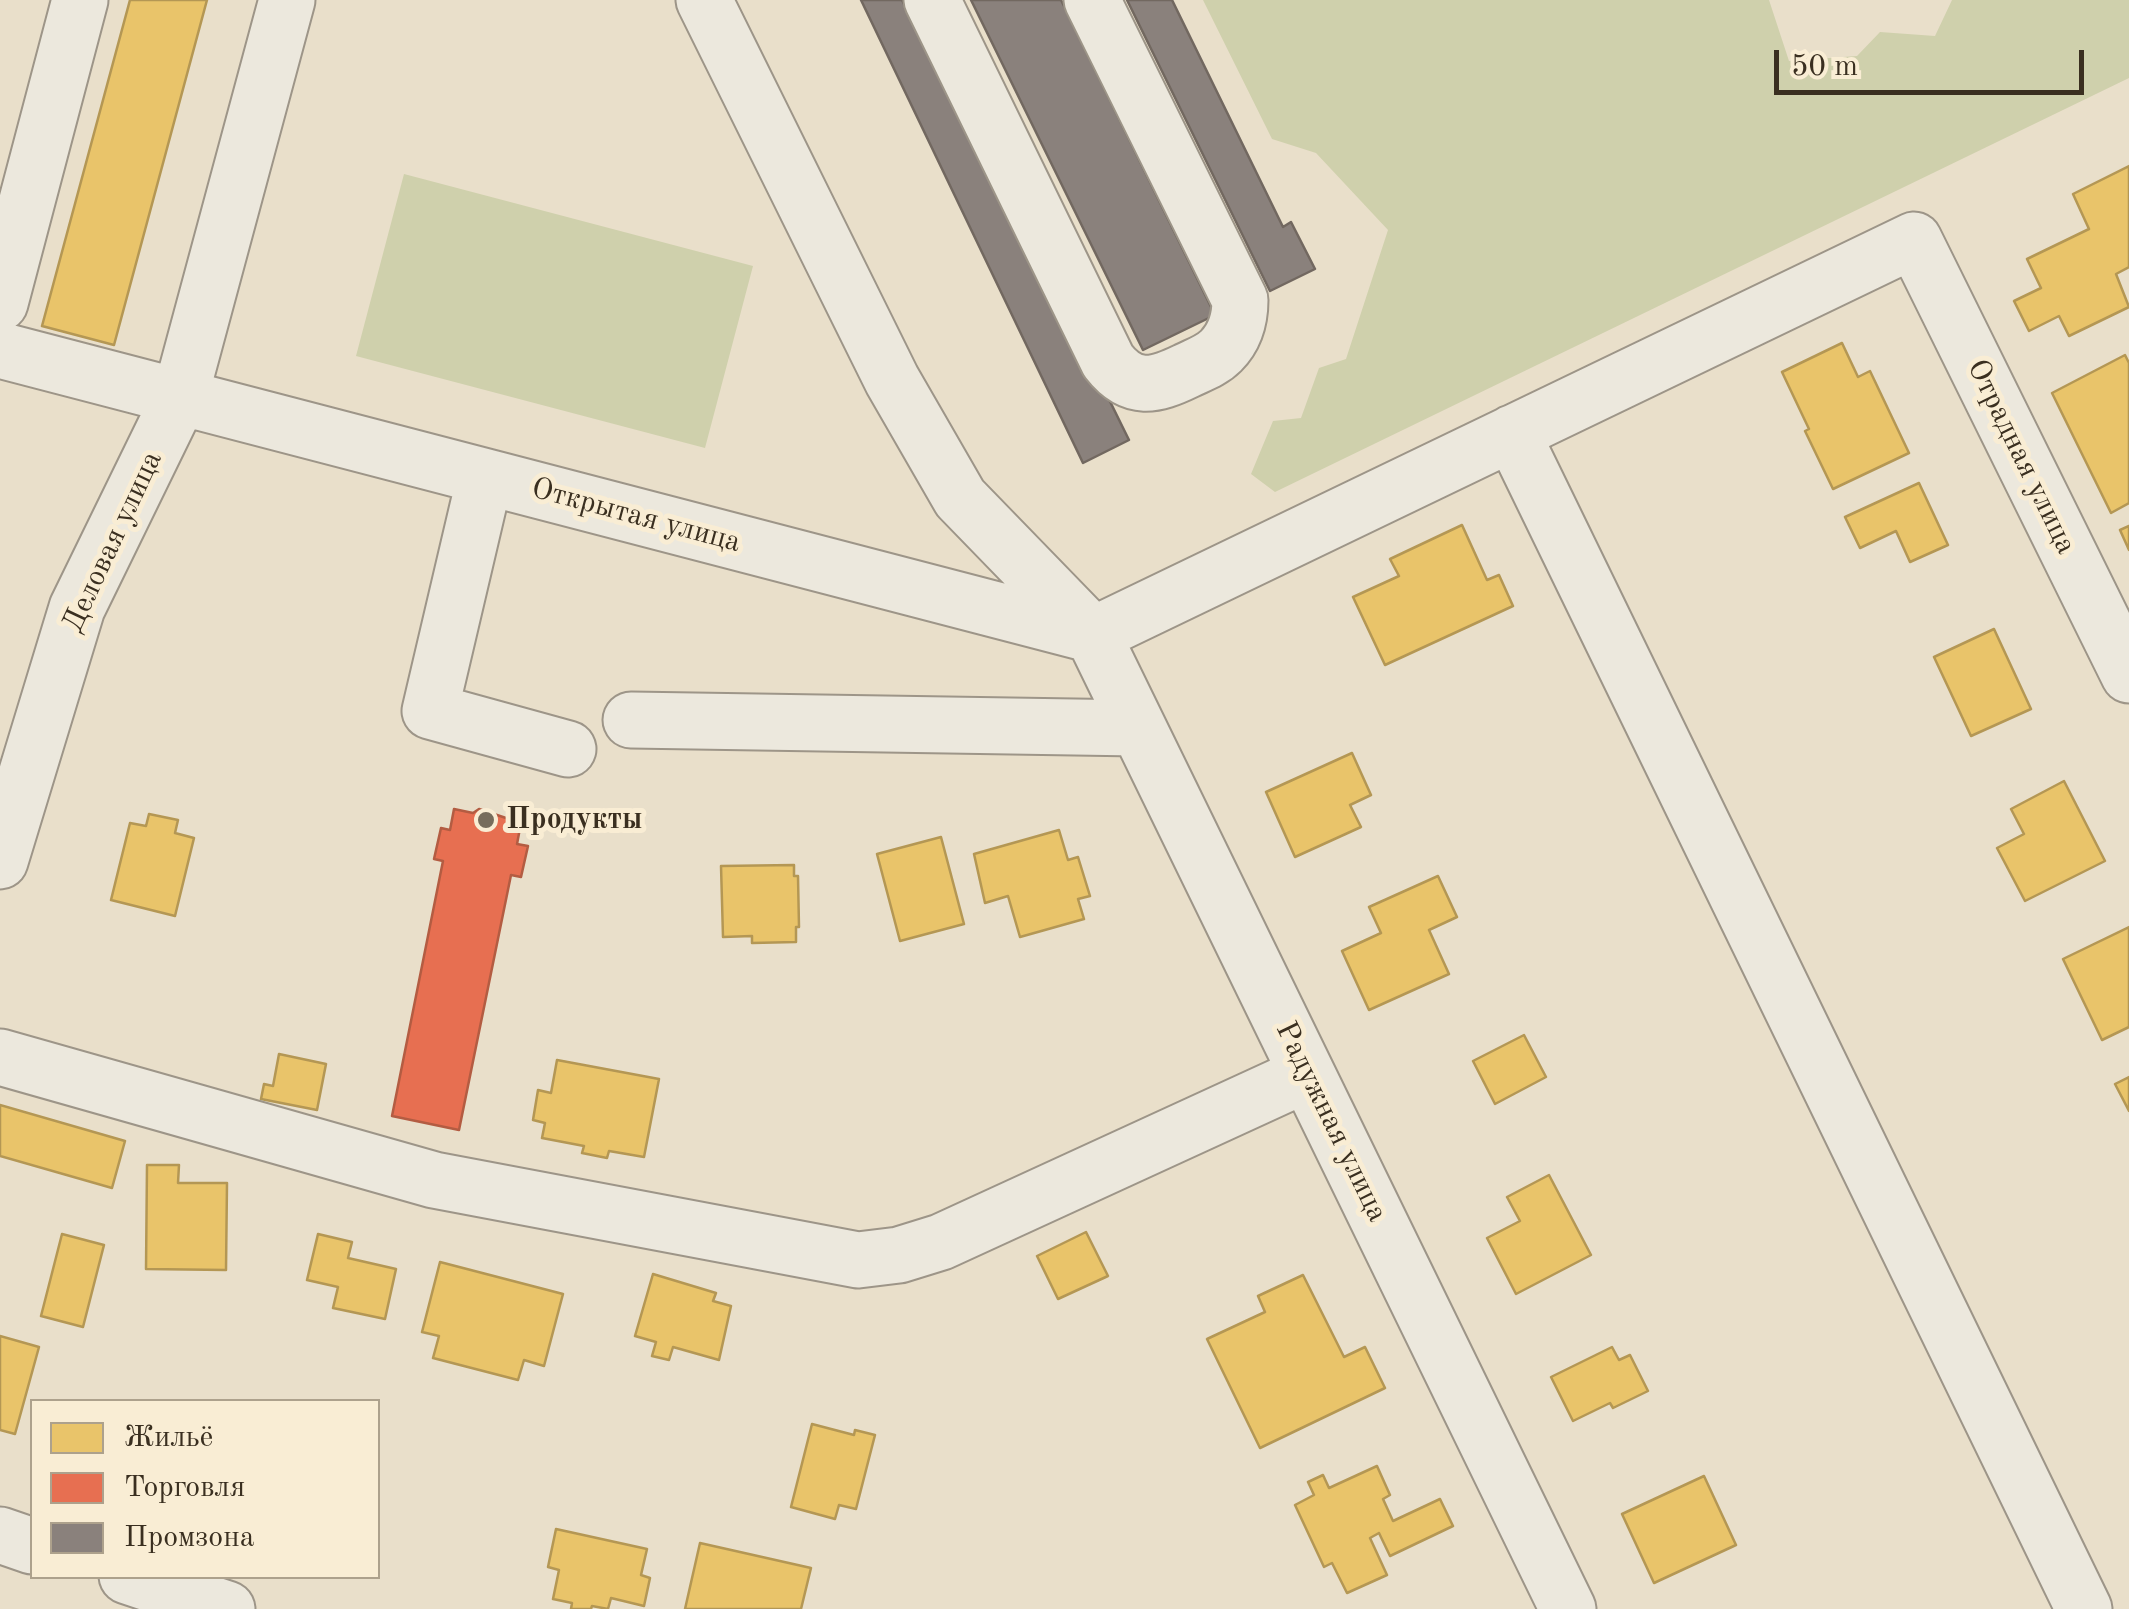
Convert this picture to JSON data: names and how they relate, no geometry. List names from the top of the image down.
{
  "streets": {
    "street": [
      "Отрадная улица",
      "Открытая улица",
      "Деловая улица",
      "Радужная улица"
    ]
  },
  "crossings": [
    ["Открытая улица", "Деловая улица"],
    ["Открытая улица", "Радужная улица"]
  ],
  "places": ["Продукты"],
  "legend": ["Жильё", "Торговля", "Промзона"],
  "scale_bar": "50 m"
}
